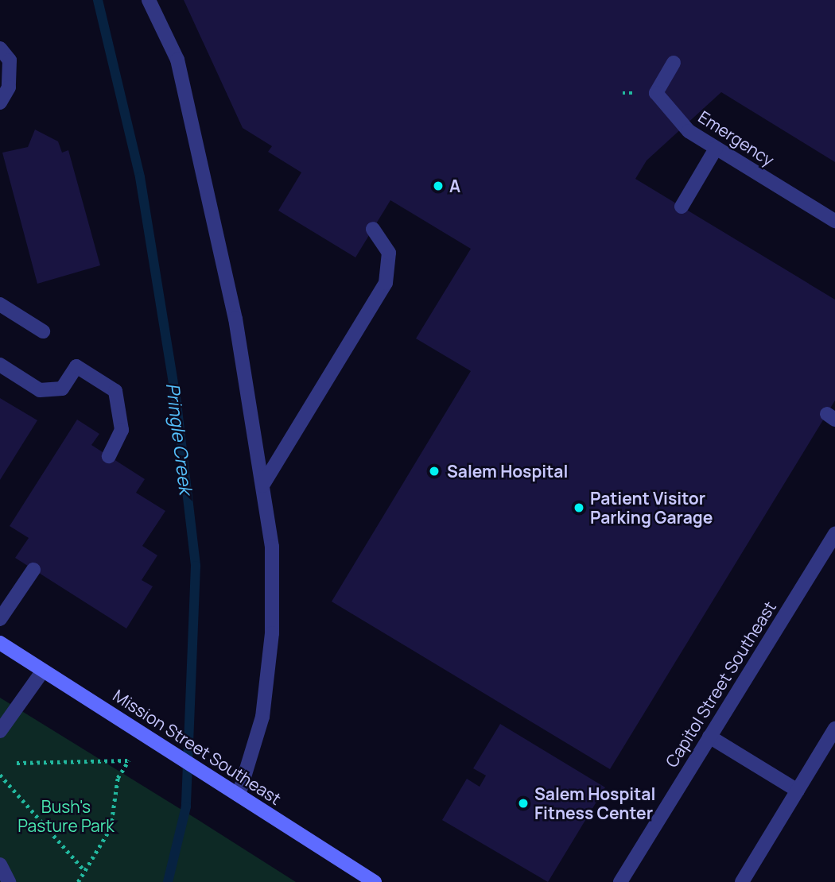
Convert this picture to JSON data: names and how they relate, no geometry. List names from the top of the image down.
{
  "streets": {
    "main road": ["Mission Street Southeast"],
    "street": ["Emergency", "Capitol Street Southeast"]
  },
  "water": ["Pringle Creek"],
  "parks": ["Bush's Pasture Park"],
  "places": [
    "A",
    "Salem Hospital",
    "Patient Visitor Parking Garage",
    "Salem Hospital Fitness Center"
  ]
}
